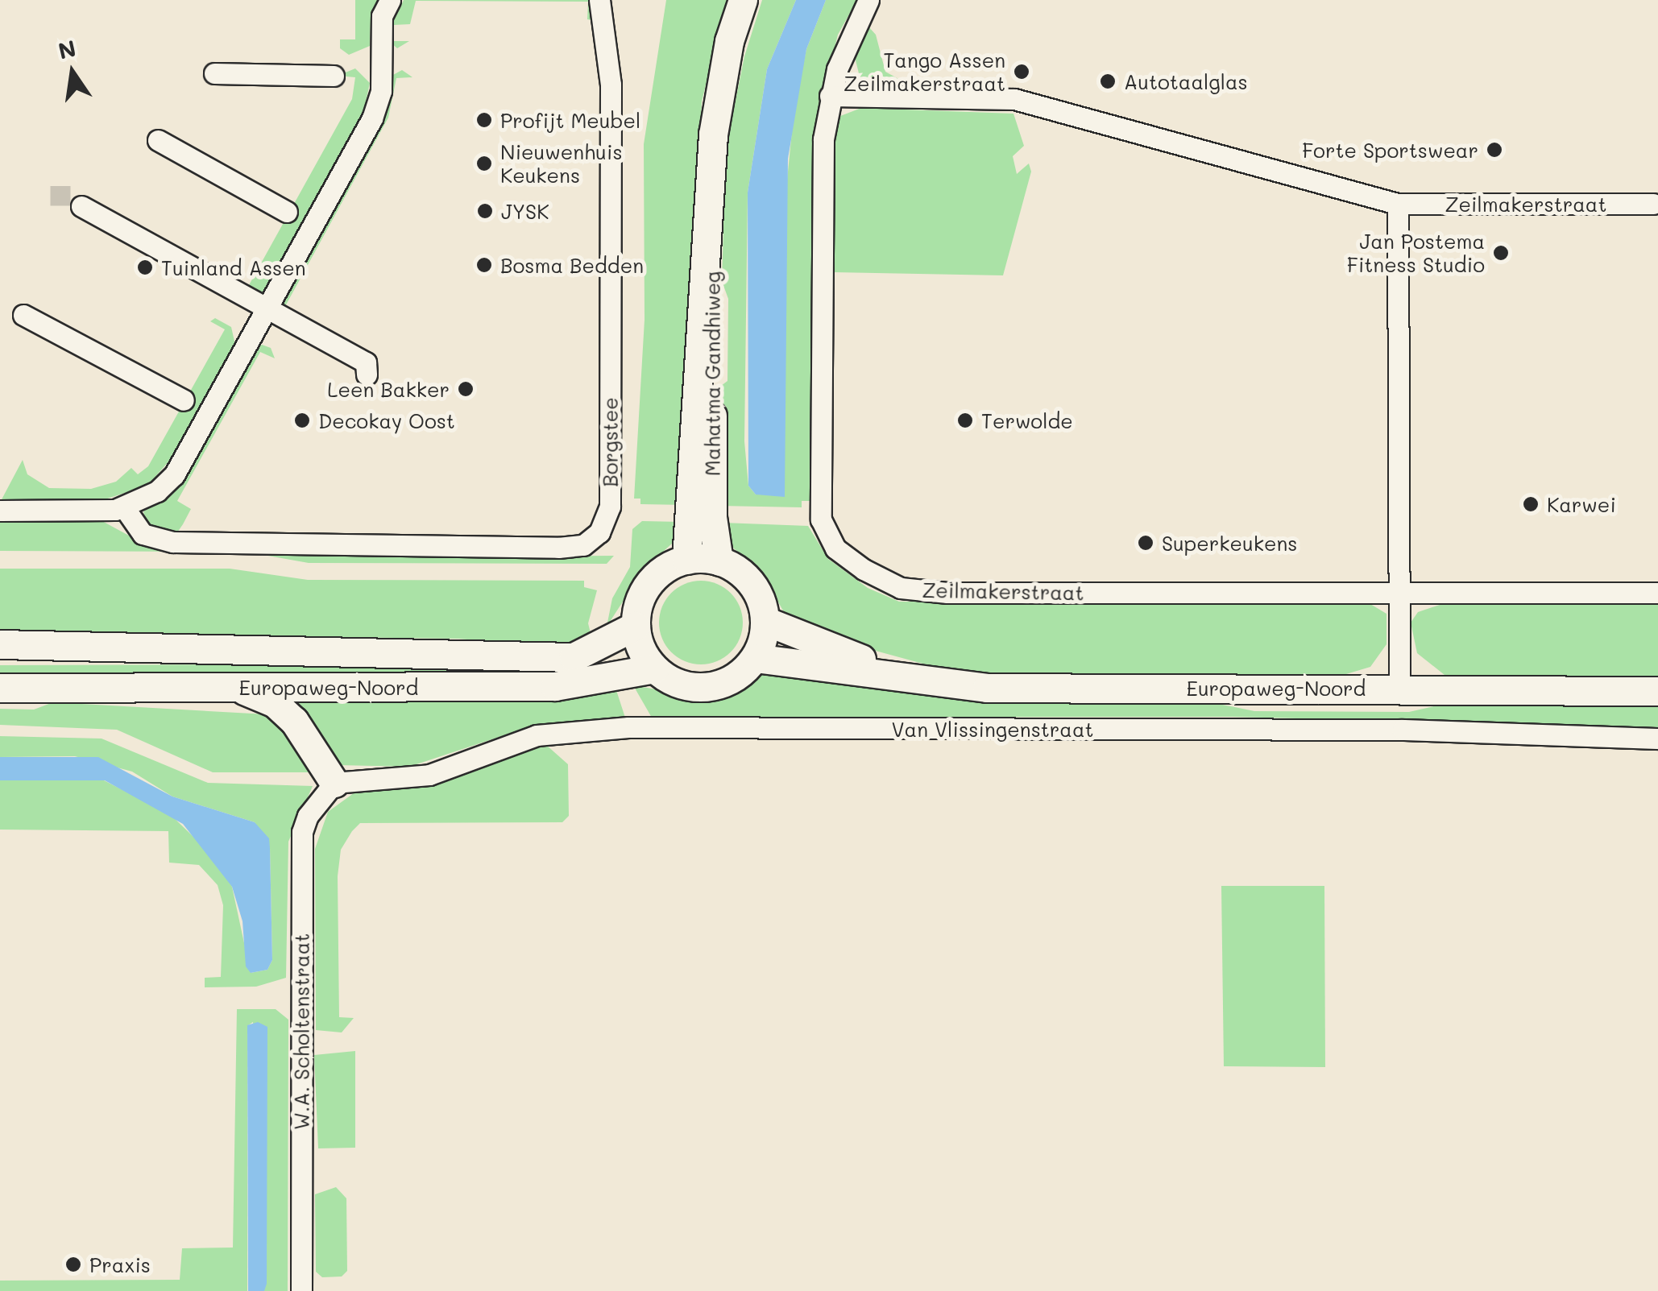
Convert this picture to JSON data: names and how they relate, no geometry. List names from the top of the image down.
{
  "streets": {
    "main road": ["Mahatma Gandhiweg", "Europaweg-Noord"],
    "street": [
      "Zeilmakerstraat",
      "Borgstee",
      "Van Vlissingenstraat",
      "W.A. Scholtenstraat"
    ]
  },
  "crossings": [
    ["Mahatma Gandhiweg", "Europaweg-Noord"],
    ["Van Vlissingenstraat", "W.A. Scholtenstraat"]
  ],
  "places": [
    "Tango Assen Zeilmakerstraat",
    "Autotaalglas",
    "Profijt Meubel",
    "Forte Sportswear",
    "Nieuwenhuis Keukens",
    "JYSK",
    "Jan Postema Fitness Studio",
    "Bosma Bedden",
    "Tuinland Assen",
    "Leen Bakker",
    "Decokay Oost",
    "Terwolde",
    "Karwei",
    "Superkeukens",
    "Praxis"
  ],
  "north": "top"
}
